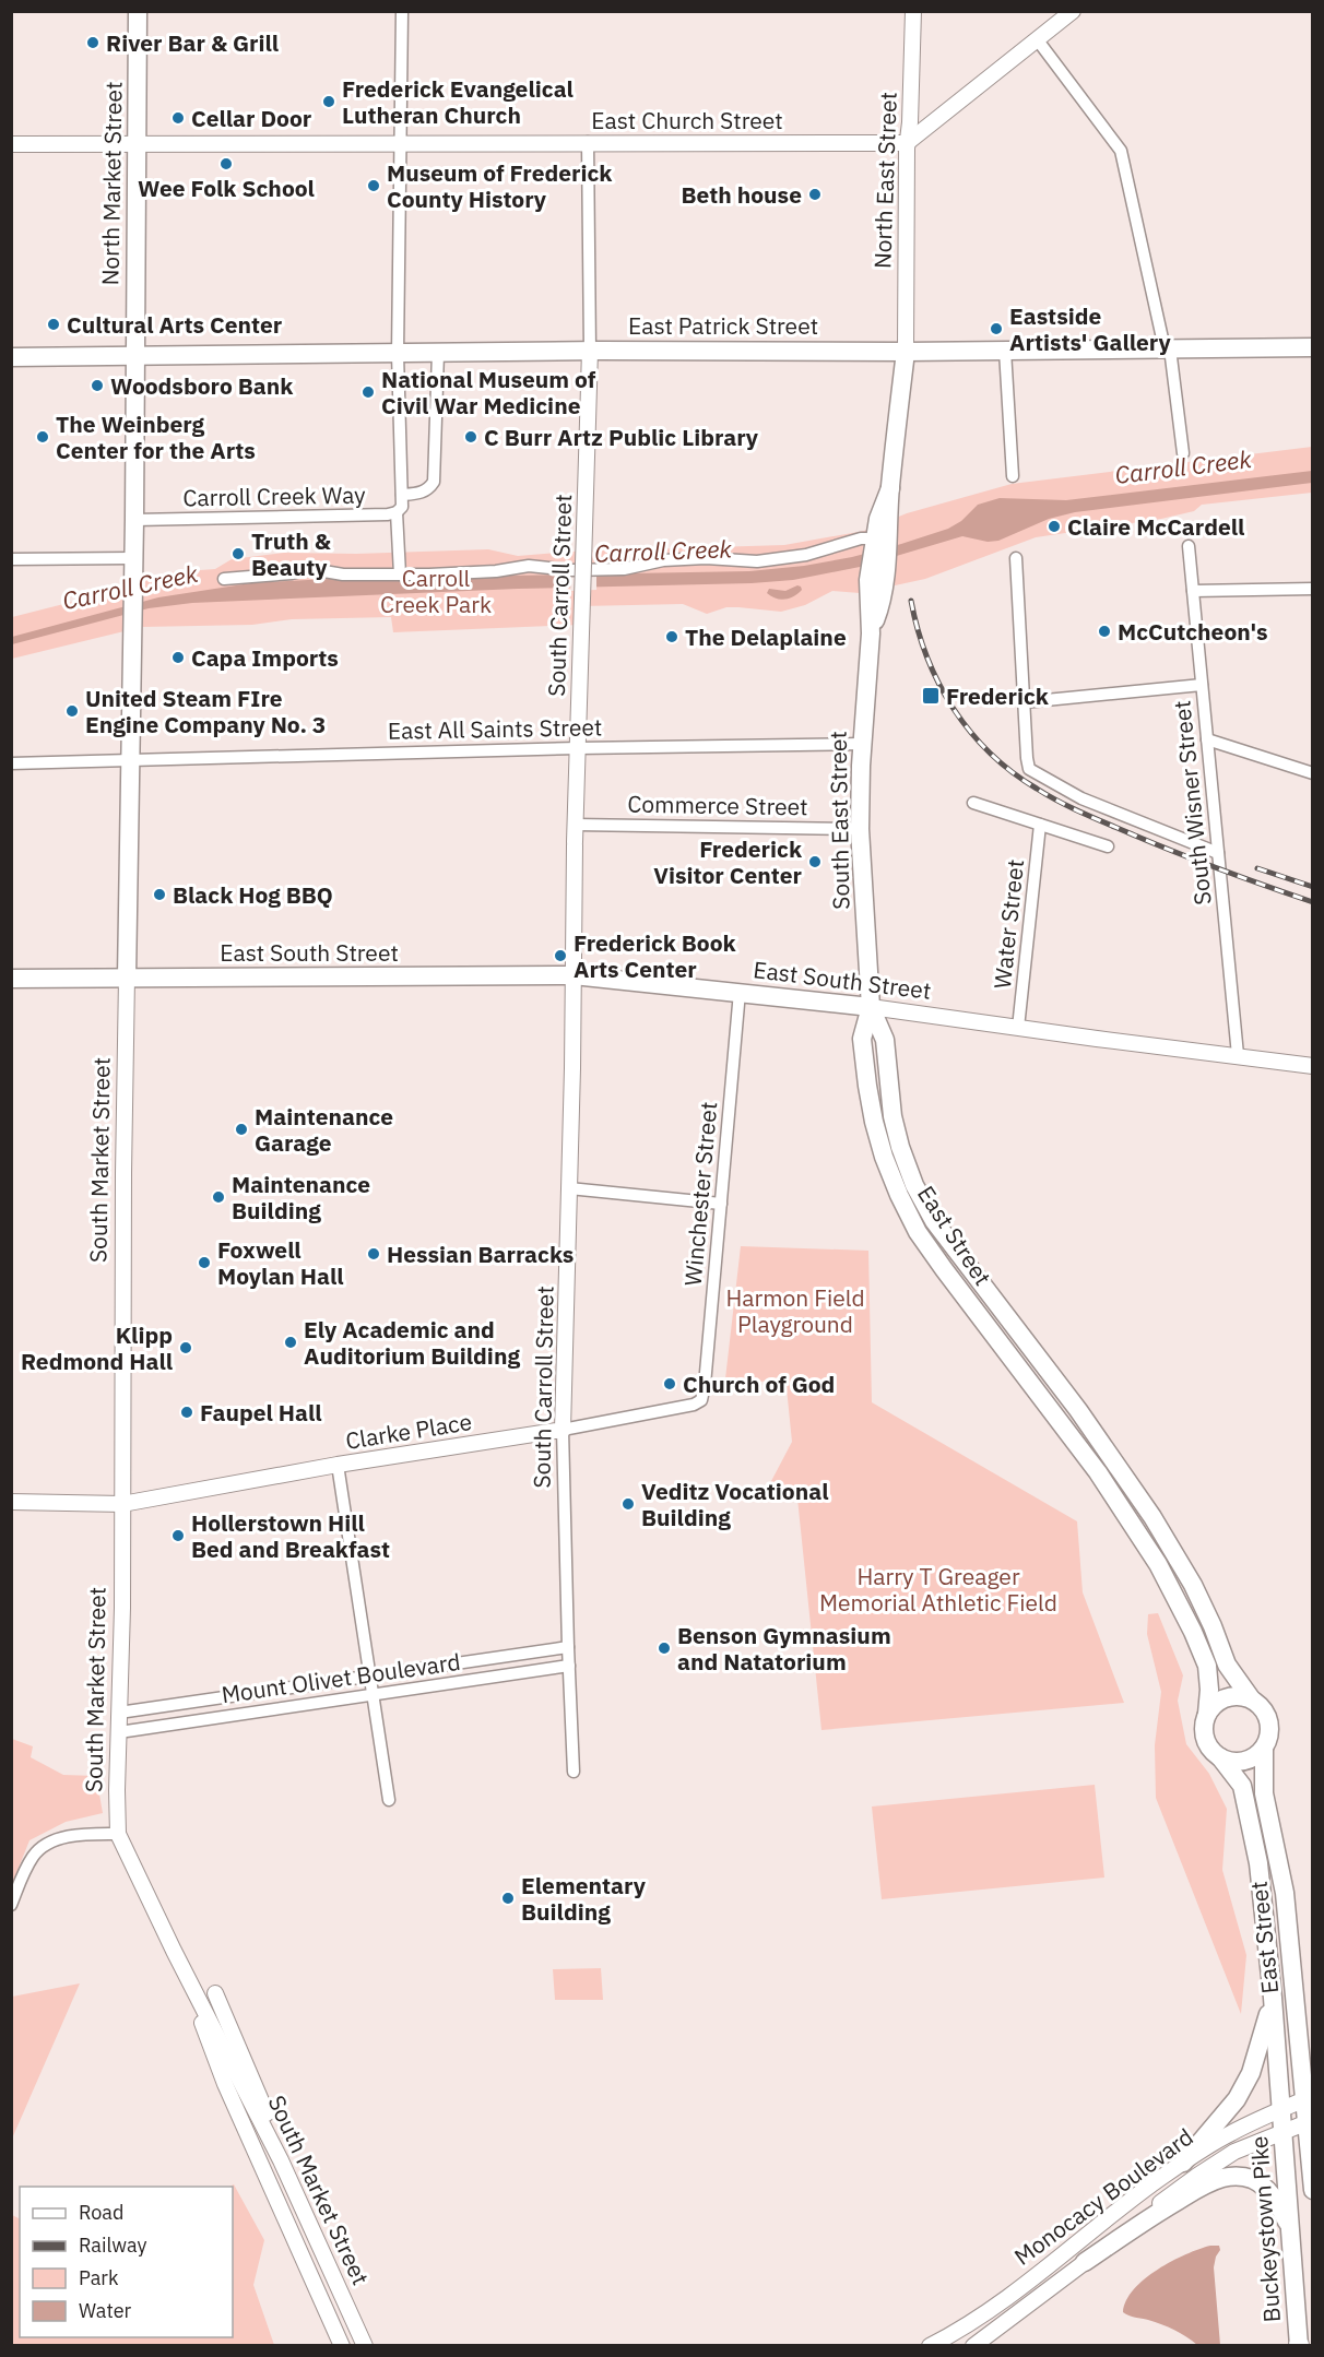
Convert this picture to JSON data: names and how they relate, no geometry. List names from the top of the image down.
{
  "streets": {
    "main road": [
      "East Church Street",
      "North East Street",
      "North Market Street",
      "East Patrick Street",
      "South Carroll Street",
      "South East Street",
      "East South Street",
      "South Market Street",
      "East Street",
      "Clarke Place",
      "Monocacy Boulevard",
      "Buckeystown Pike"
    ],
    "street": [
      "Carroll Creek Way",
      "East All Saints Street",
      "South Wisner Street",
      "Commerce Street",
      "Water Street",
      "Winchester Street",
      "Mount Olivet Boulevard"
    ]
  },
  "crossings": [
    ["East Church Street", "North East Street"],
    ["East Church Street", "North Market Street"],
    ["East Church Street", "Carroll Creek Way"],
    ["North East Street", "East Patrick Street"],
    ["North East Street", "South East Street"],
    ["North Market Street", "East Patrick Street"],
    ["North Market Street", "South Market Street"],
    ["East Patrick Street", "Carroll Creek Way"],
    ["East Patrick Street", "South Carroll Street"],
    ["East Patrick Street", "South East Street"],
    ["East Patrick Street", "South Market Street"],
    ["Carroll Creek Way", "South Market Street"],
    ["South Carroll Street", "East All Saints Street"],
    ["South Carroll Street", "Commerce Street"],
    ["South Carroll Street", "East South Street"],
    ["South Carroll Street", "Clarke Place"],
    ["South Carroll Street", "Mount Olivet Boulevard"],
    ["East All Saints Street", "South East Street"],
    ["East All Saints Street", "South Market Street"],
    ["South Wisner Street", "East South Street"],
    ["Commerce Street", "South East Street"],
    ["South East Street", "East South Street"],
    ["South East Street", "East Street"],
    ["Water Street", "East South Street"],
    ["East South Street", "South Market Street"],
    ["East South Street", "Winchester Street"],
    ["East South Street", "East Street"],
    ["South Market Street", "Clarke Place"],
    ["South Market Street", "Mount Olivet Boulevard"],
    ["Winchester Street", "Clarke Place"],
    ["East Street", "Monocacy Boulevard"],
    ["East Street", "Buckeystown Pike"],
    ["Monocacy Boulevard", "Buckeystown Pike"]
  ],
  "water": ["Carroll Creek"],
  "parks": ["Carroll Creek Park", "Harmon Field Playground", "Harry T Greager Memorial Athletic Field"],
  "places": {
    "other": [
      "River Bar & Grill",
      "Frederick Evangelical Lutheran Church",
      "Cellar Door",
      "Wee Folk School",
      "Museum of Frederick County History",
      "Beth house",
      "Cultural Arts Center",
      "Eastside Artists' Gallery",
      "Woodsboro Bank",
      "National Museum of Civil War Medicine",
      "The Weinberg Center for the Arts",
      "C Burr Artz Public Library",
      "Claire McCardell",
      "Truth & Beauty",
      "McCutcheon's",
      "The Delaplaine",
      "Capa Imports",
      "United Steam FIre Engine Company No. 3",
      "Frederick Visitor Center",
      "Black Hog BBQ",
      "Frederick Book Arts Center",
      "Maintenance Garage",
      "Maintenance Building",
      "Hessian Barracks",
      "Foxwell Moylan Hall",
      "Ely Academic and Auditorium Building",
      "Klipp Redmond Hall",
      "Church of God",
      "Faupel Hall",
      "Veditz Vocational Building",
      "Hollerstown Hill Bed and Breakfast",
      "Benson Gymnasium and Natatorium",
      "Elementary Building"
    ],
    "transit": ["Frederick"]
  },
  "legend": [
    "Road",
    "Railway",
    "Park",
    "Water"
  ]
}
